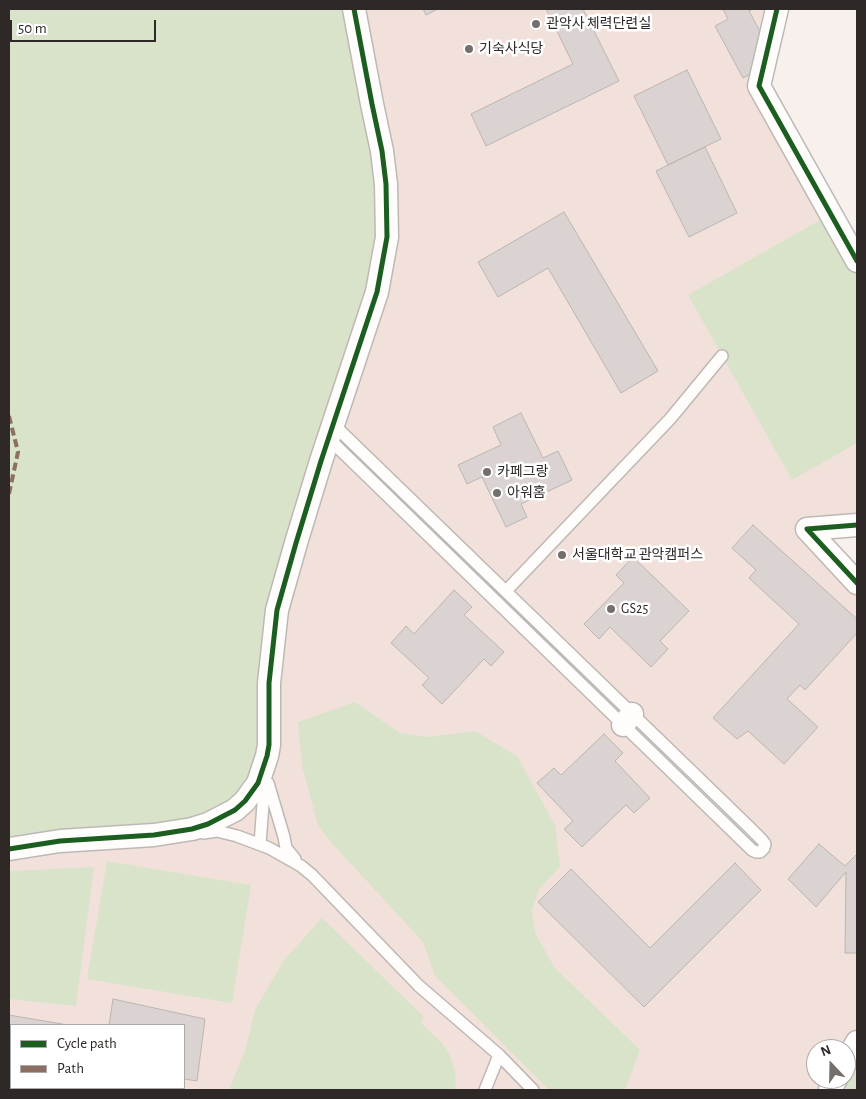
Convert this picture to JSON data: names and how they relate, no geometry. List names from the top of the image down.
{
  "places": [
    "관악사 체력단련실",
    "기숙사식당",
    "카페그랑",
    "아워홈",
    "서울대학교 관악캠퍼스",
    "GS25"
  ],
  "legend": ["Cycle path", "Path"],
  "scale_bar": "50 m",
  "north": "top"
}
